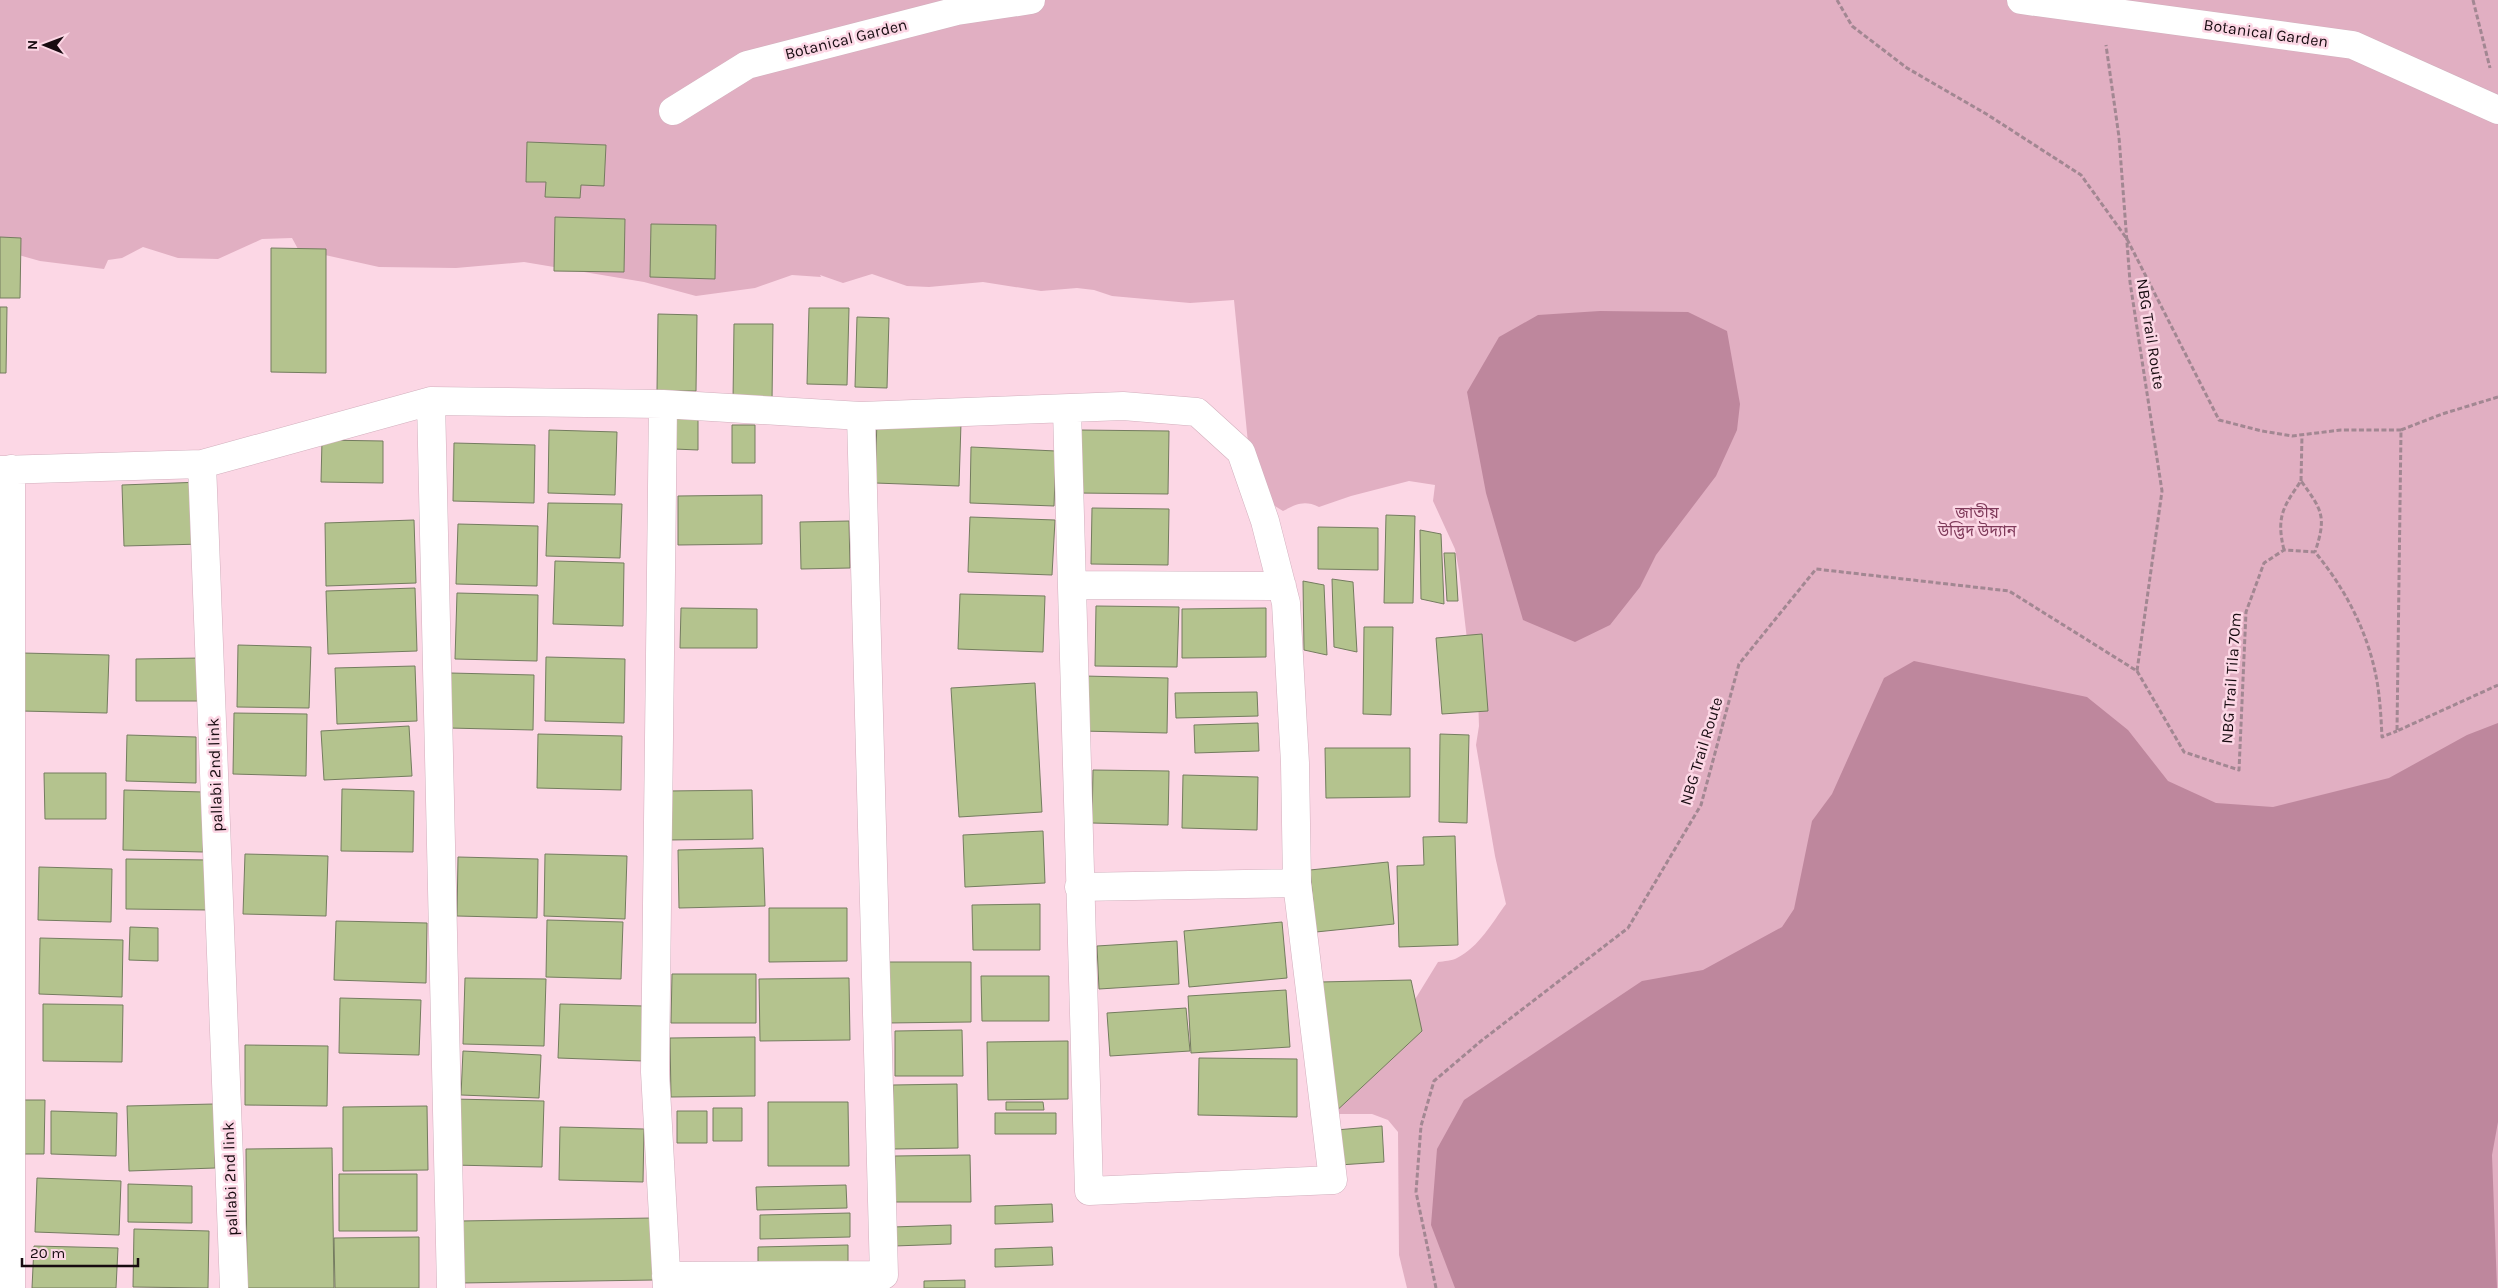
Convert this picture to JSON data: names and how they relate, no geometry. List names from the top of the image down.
{
  "streets": {
    "street": ["Botanical Garden", "pallabi 2nd link"],
    "path": ["NBG Trail Route", "NBG Trail Tila 70m"]
  },
  "crossings": [
    ["Botanical Garden", "NBG Trail Route"],
    ["NBG Trail Route", "NBG Trail Tila 70m"]
  ],
  "parks": ["জাতীয় উদ্ভিদ উদ্যান"],
  "scale_bar": "20 m",
  "north": "left"
}
